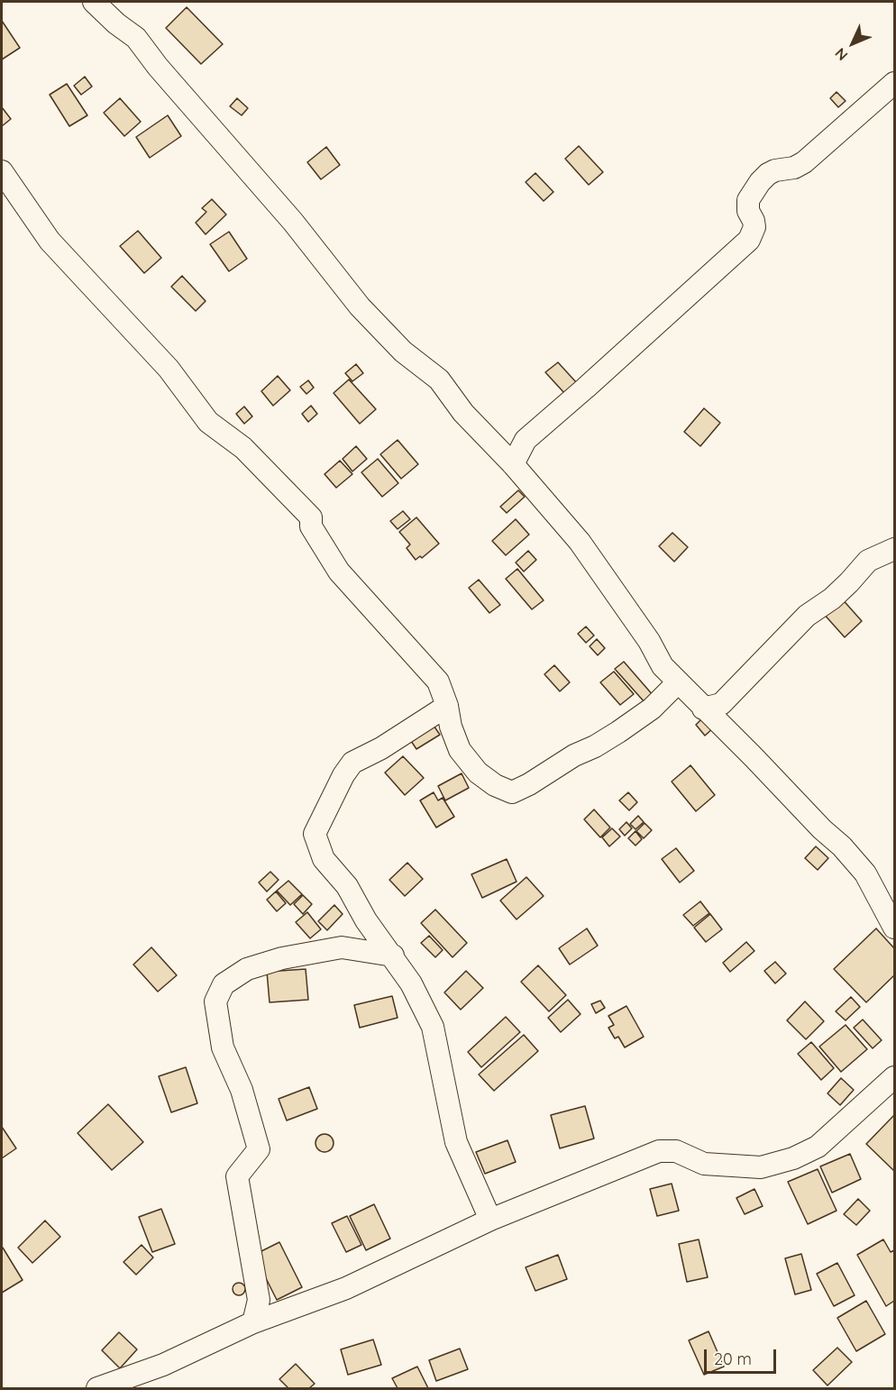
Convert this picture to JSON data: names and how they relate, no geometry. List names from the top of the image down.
{
  "scale_bar": "20 m",
  "north": "bottom left"
}
